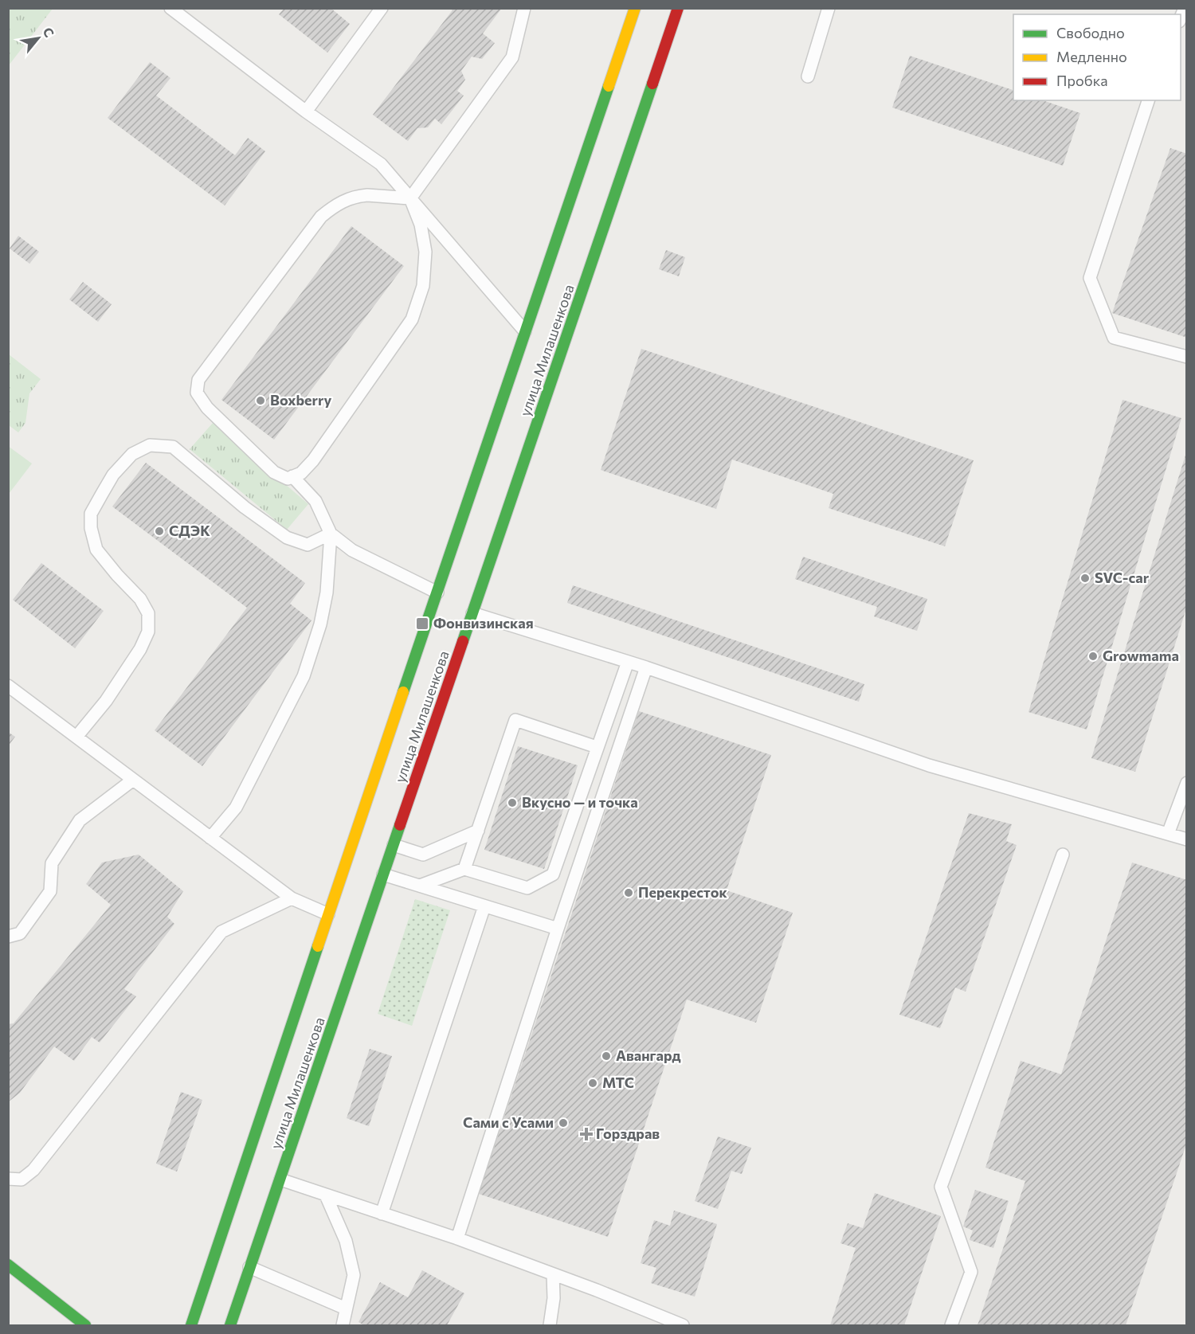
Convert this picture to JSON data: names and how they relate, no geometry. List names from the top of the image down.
{
  "streets": {
    "main road": ["улица Милашенкова"]
  },
  "places": {
    "other": [
      "Boxberry",
      "СДЭК",
      "SVC-car",
      "Growmama",
      "Вкусно — и точка",
      "Перекресток",
      "Авангард",
      "МТС",
      "Сами с Усами"
    ],
    "transit": ["Фонвизинская"],
    "health": ["Горздрав"]
  },
  "legend": ["Свободно", "Медленно", "Пробка"],
  "north": "top right"
}
